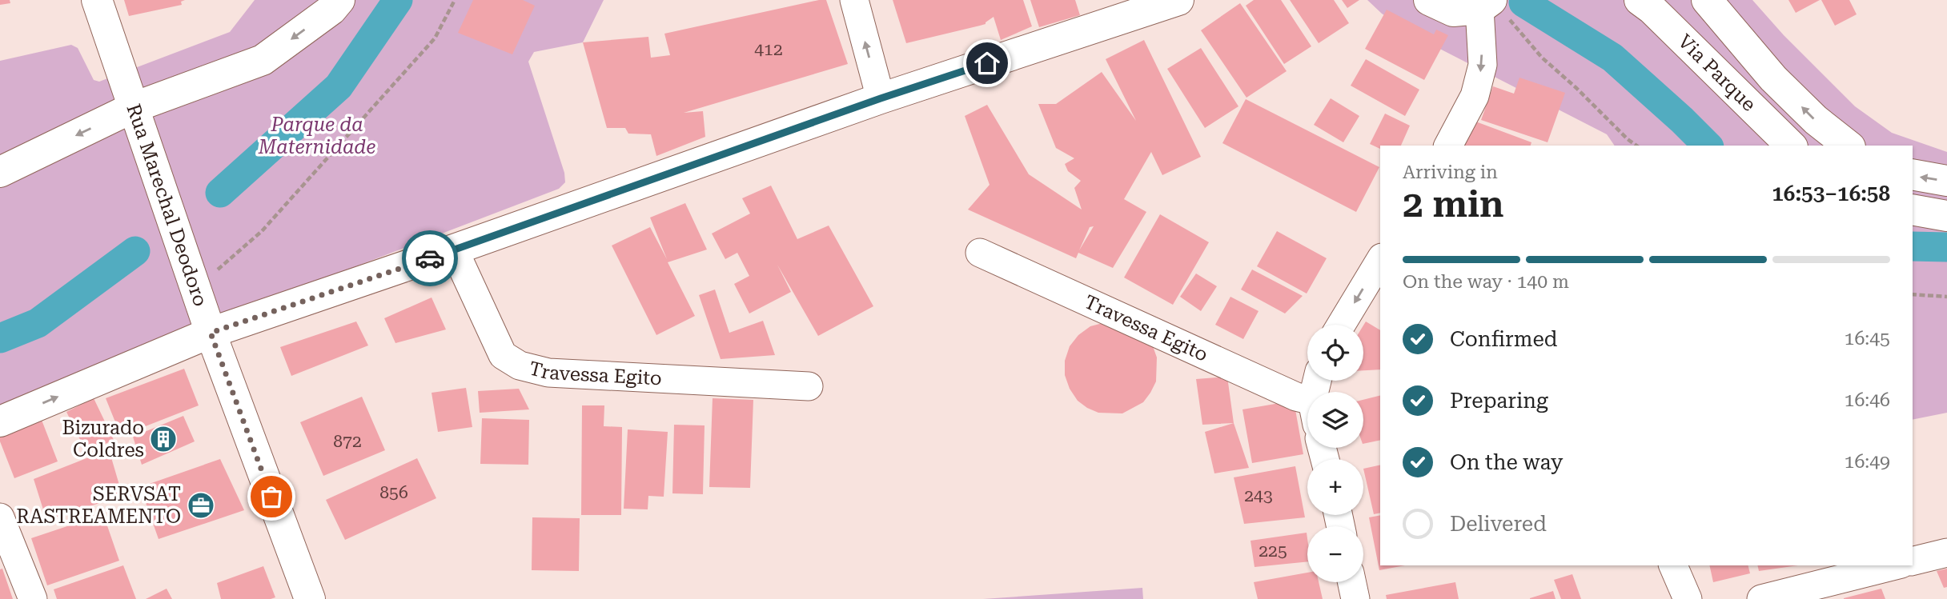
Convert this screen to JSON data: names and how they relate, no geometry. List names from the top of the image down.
{
  "streets": {
    "street": ["Via Parque", "Rua Marechal Deodoro", "Travessa Egito"]
  },
  "parks": ["Parque da Maternidade"],
  "places": {
    "building": ["Bizurado Coldres"],
    "office": ["SERVSAT RASTREAMENTO"]
  },
  "house_numbers": [
    "412",
    "872",
    "856",
    "243",
    "225"
  ],
  "page": {
    "heading": ["2 min", "Arriving in", "16:53–16:58"],
    "bar": "On the way · 140 m",
    "list": [
      ["Confirmed", "16:45"],
      ["Preparing", "16:46"],
      ["On the way", "16:49"],
      "Delivered"
    ],
    "map_buttons": ["+", "−"]
  }
}
